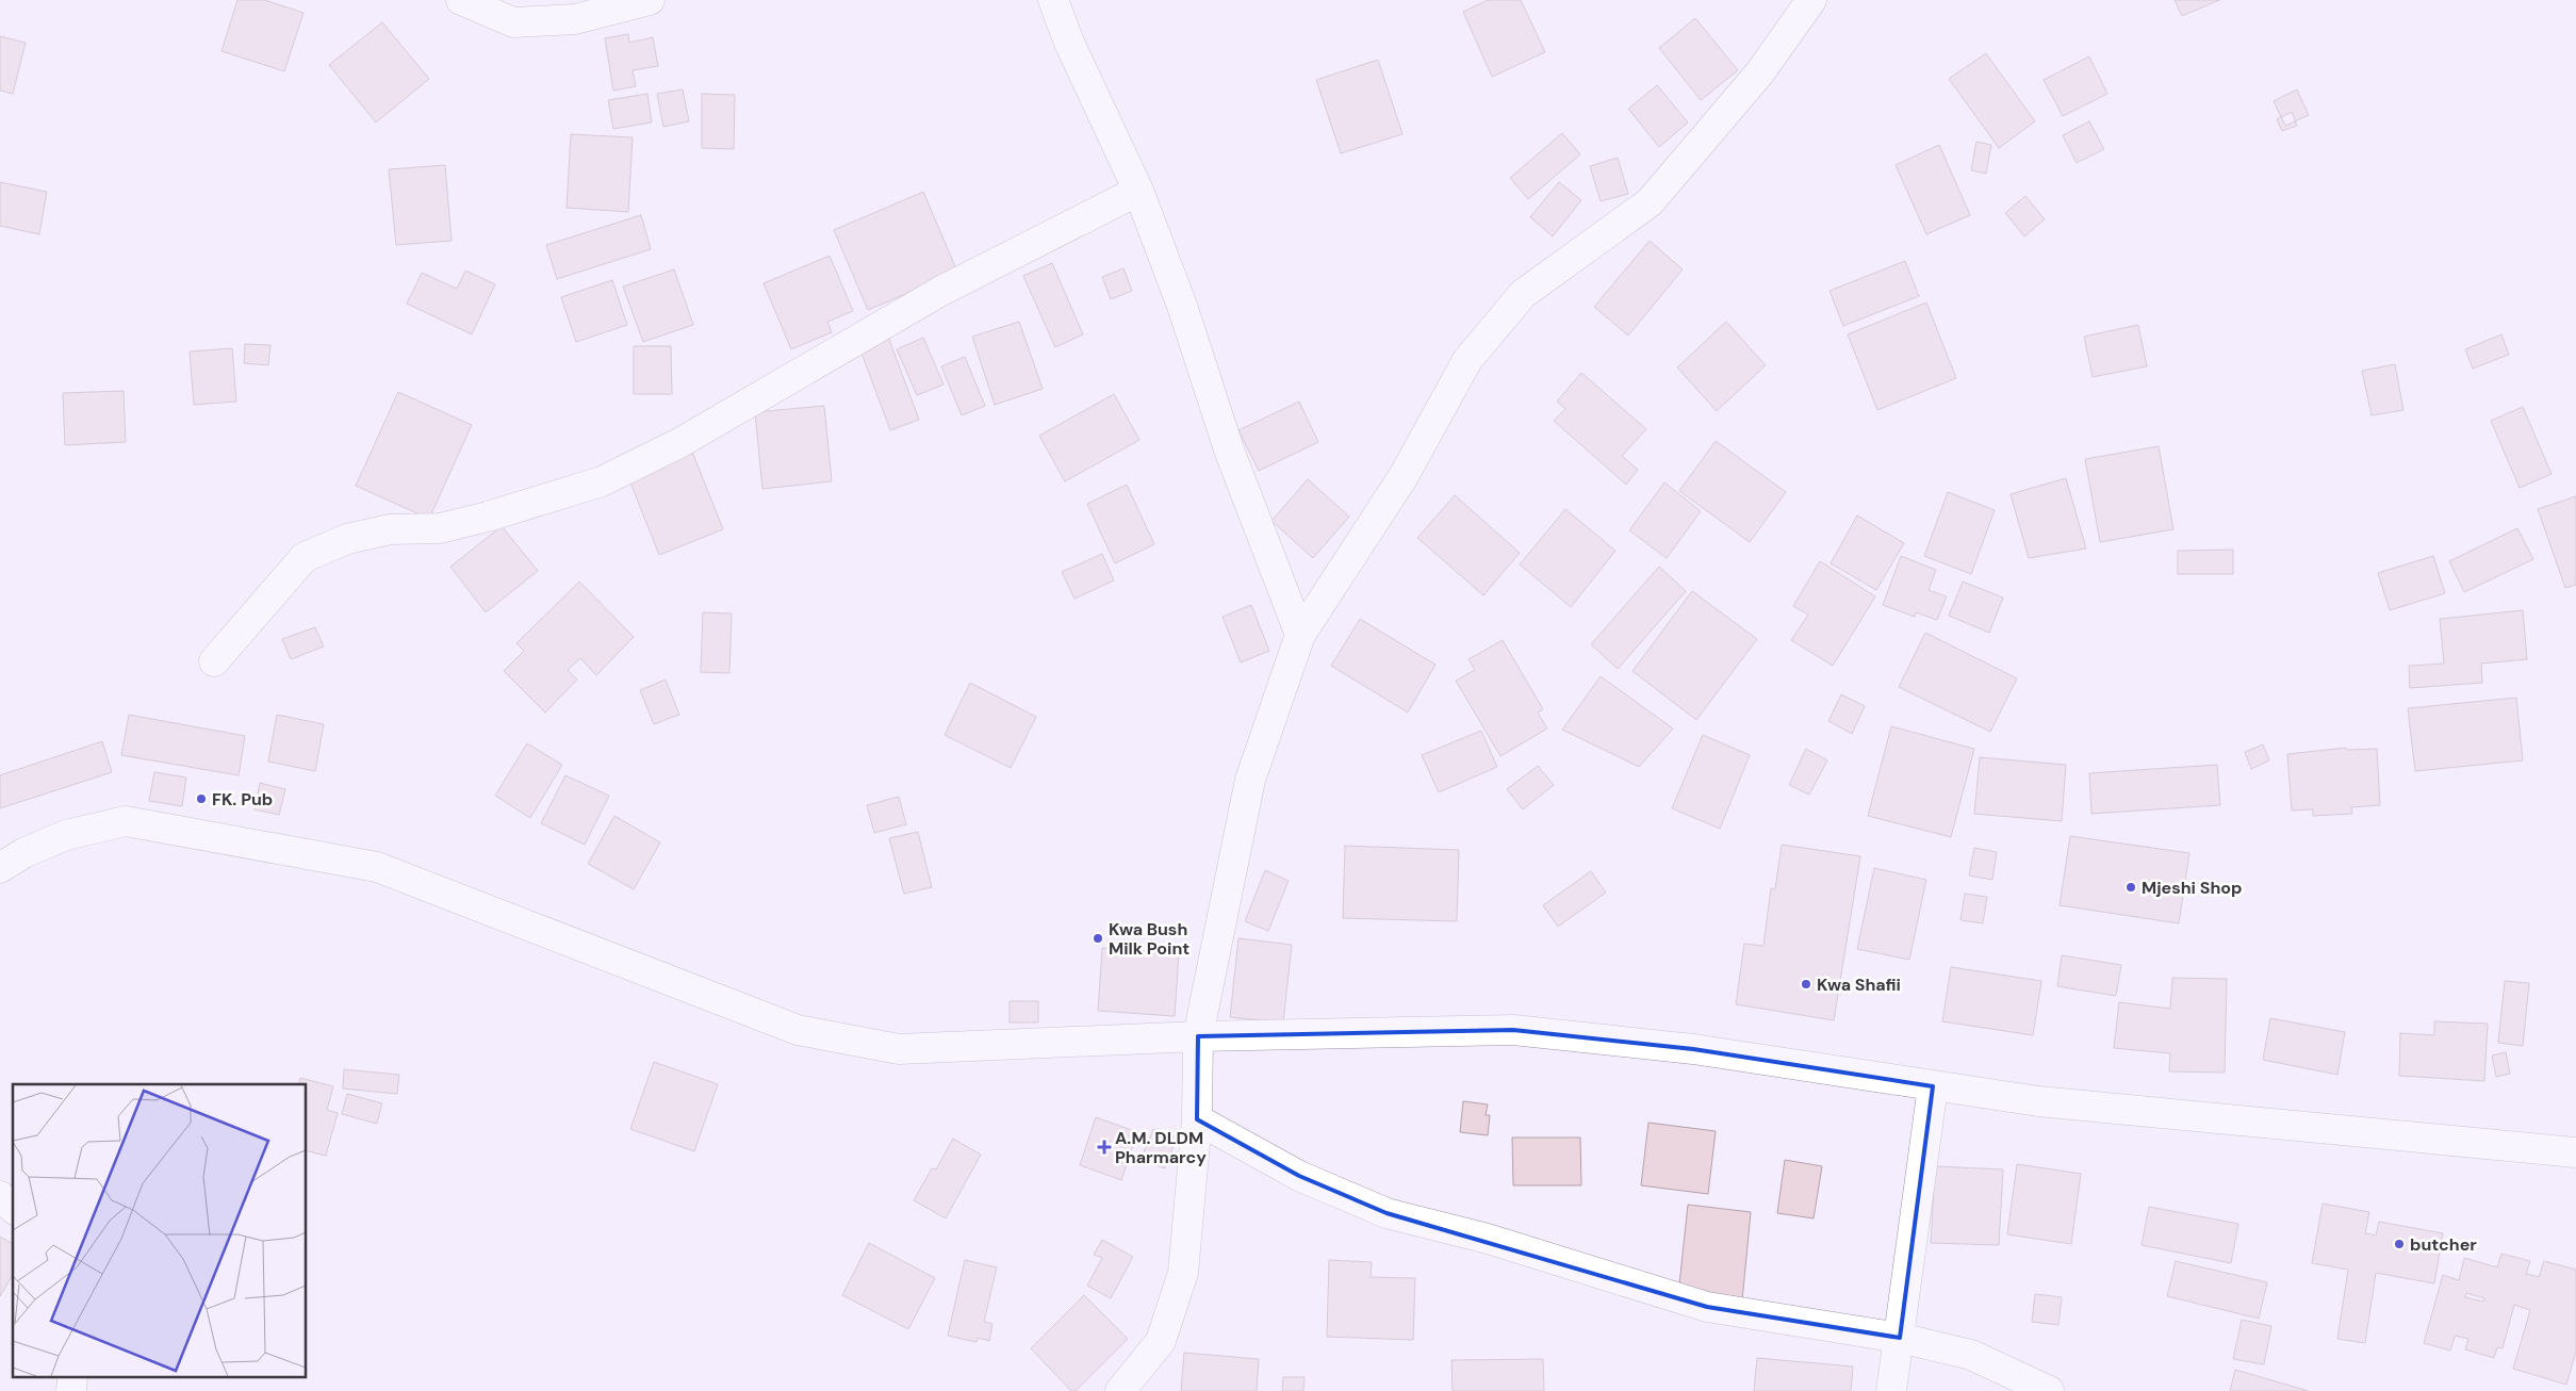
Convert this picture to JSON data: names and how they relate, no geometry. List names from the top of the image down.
{
  "places": {
    "other": [
      "FK. Pub",
      "Mjeshi Shop",
      "Kwa Bush Milk Point",
      "Kwa Shafii",
      "butcher"
    ],
    "health": ["A.M. DLDM Pharmarcy"]
  }
}
